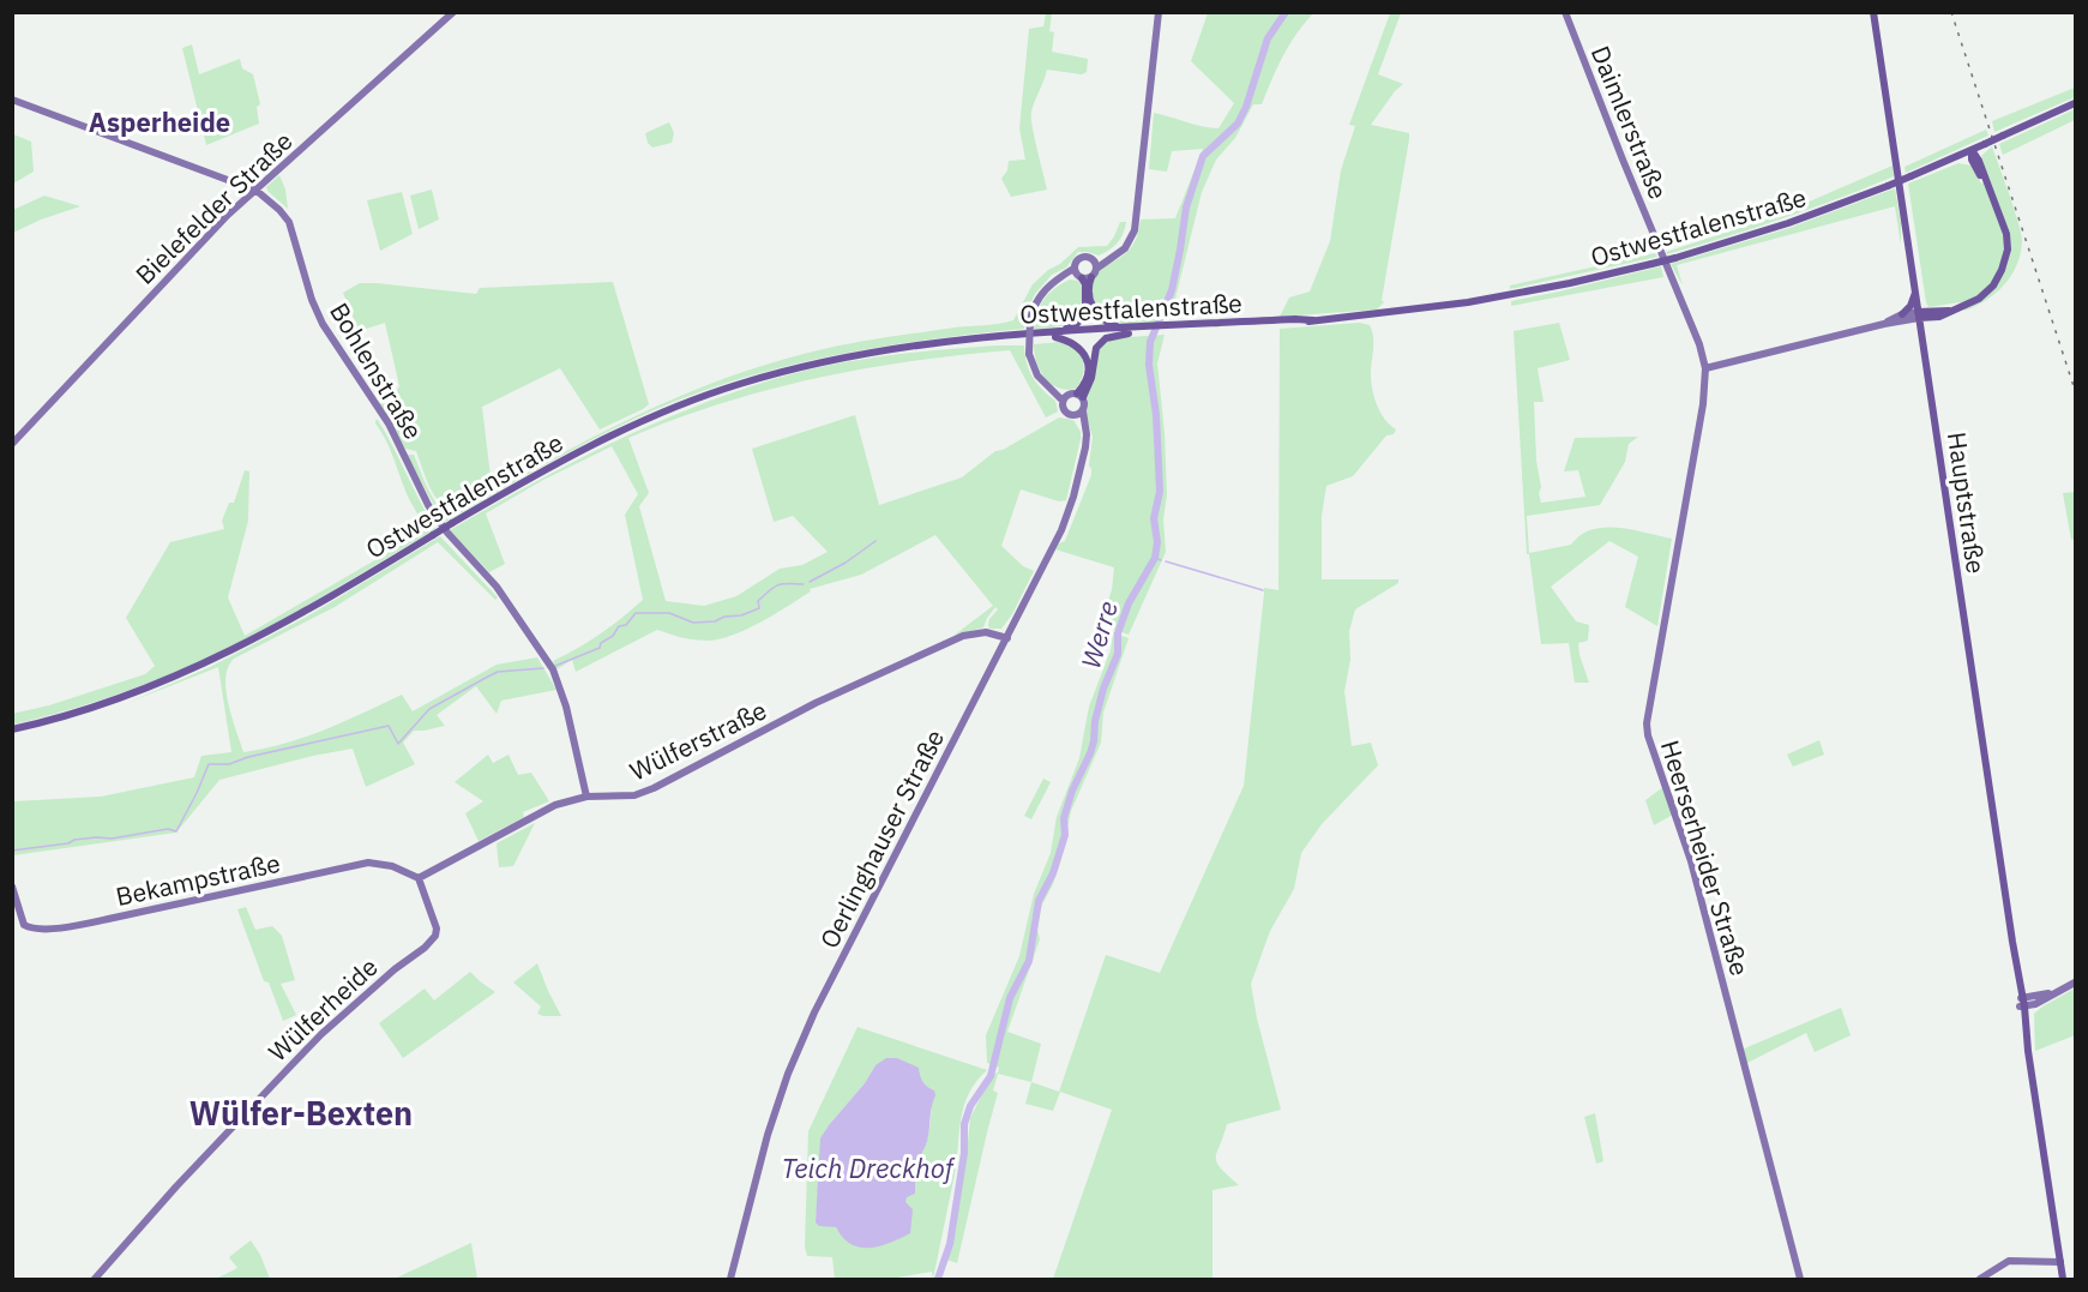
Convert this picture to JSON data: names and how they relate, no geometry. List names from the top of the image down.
{
  "streets": {
    "main road": ["Ostwestfalenstraße", "Hauptstraße"],
    "street": [
      "Daimlerstraße",
      "Bielefelder Straße",
      "Bohlenstraße",
      "Wülferstraße",
      "Oerlinghauser Straße",
      "Heerserheider Straße",
      "Bekampstraße",
      "Wülferheide"
    ]
  },
  "crossings": [
    ["Daimlerstraße", "Heerserheider Straße"],
    ["Bielefelder Straße", "Bohlenstraße"],
    ["Bohlenstraße", "Wülferstraße"],
    ["Wülferstraße", "Oerlinghauser Straße"],
    ["Wülferstraße", "Bekampstraße"],
    ["Wülferstraße", "Wülferheide"],
    ["Bekampstraße", "Wülferheide"]
  ],
  "districts": ["Asperheide", "Wülfer-Bexten"],
  "water": ["Werre", "Teich Dreckhof"]
}
